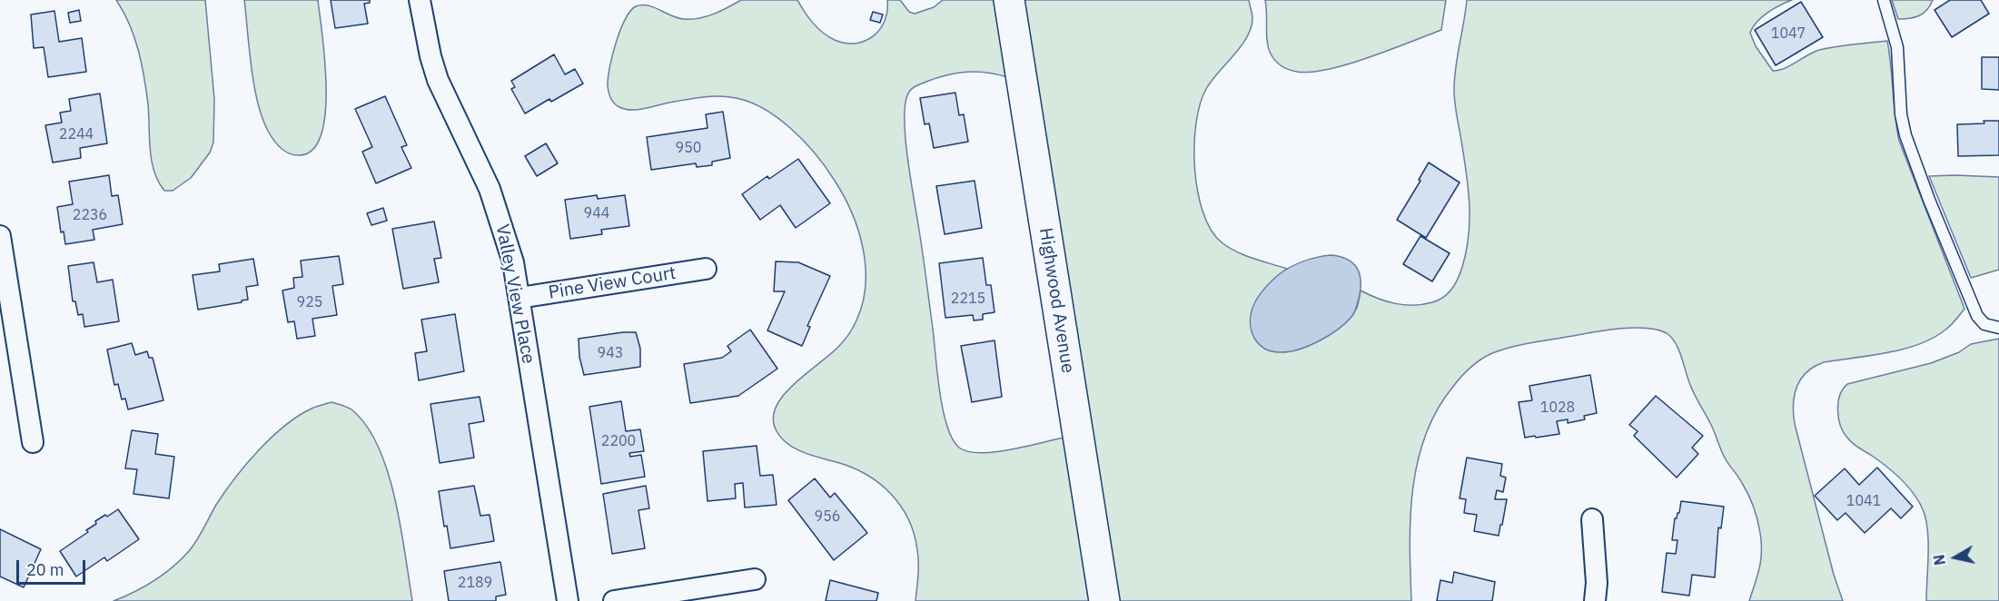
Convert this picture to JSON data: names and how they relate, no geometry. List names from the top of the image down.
{
  "streets": {
    "street": ["Pine View Court", "Valley View Place", "Highwood Avenue"]
  },
  "crossings": [
    ["Pine View Court", "Valley View Place"]
  ],
  "house_numbers": [
    "1047",
    "2244",
    "950",
    "944",
    "2236",
    "2215",
    "925",
    "943",
    "1028",
    "2200",
    "1041",
    "956",
    "2189"
  ],
  "scale_bar": "20 m",
  "north": "left"
}
